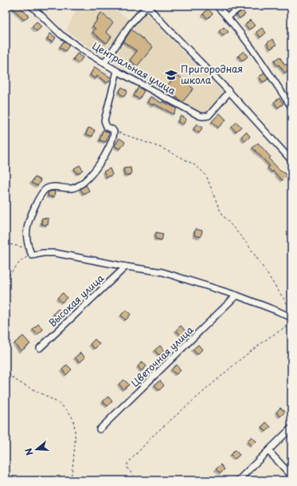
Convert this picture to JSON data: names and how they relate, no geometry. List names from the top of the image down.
{
  "streets": {
    "street": ["Центральная улица", "Высокая улица", "Цветочная улица"]
  },
  "places": {
    "school or university": ["Пригородная школа"]
  },
  "north": "left"
}
